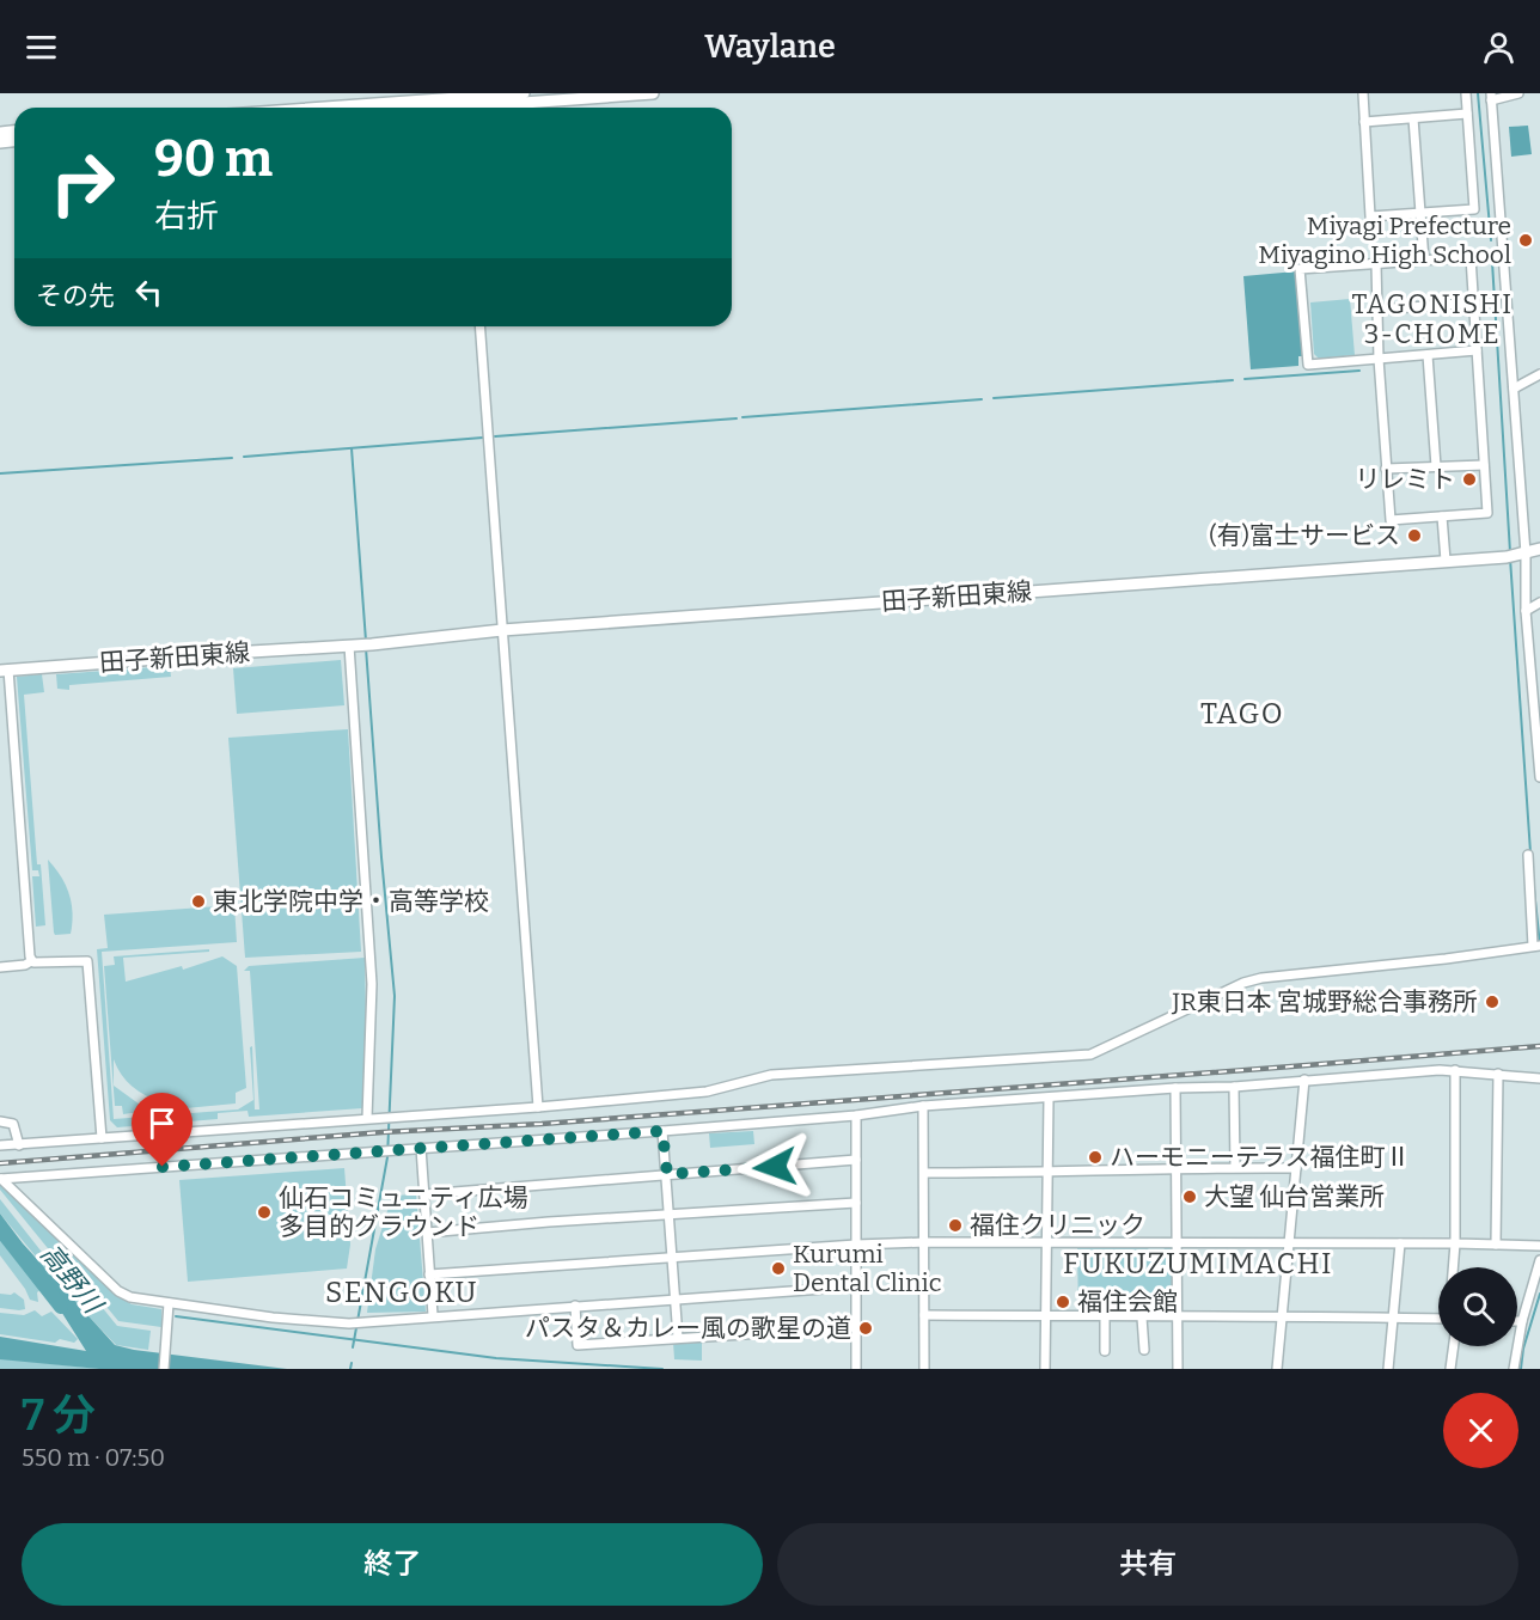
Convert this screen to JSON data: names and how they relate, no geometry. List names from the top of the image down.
{
  "streets": {
    "street": ["田子新田東線"]
  },
  "districts": [
    "TAGONISHI 3-CHOME",
    "TAGO",
    "FUKUZUMIMACHI",
    "SENGOKU"
  ],
  "water": ["高野川"],
  "places": [
    "Miyagi Prefecture Miyagino High School",
    "リレミト",
    "(有)富士サービス",
    "東北学院中学・高等学校",
    "JR東日本 宮城野総合事務所",
    "ハーモニーテラス福住町Ⅱ",
    "大望 仙台営業所",
    "仙石コミュニティ広場 多目的グラウンド",
    "福住クリニック",
    "Kurumi Dental Clinic",
    "福住会館",
    "パスタ＆カレー風の歌星の道"
  ],
  "page": {
    "header": "Waylane",
    "turn": ["90 m", "右折"],
    "then": "その先",
    "heading": ["7 分", "550 m · 07:50"],
    "buttons": ["終了", "共有"]
  }
}
